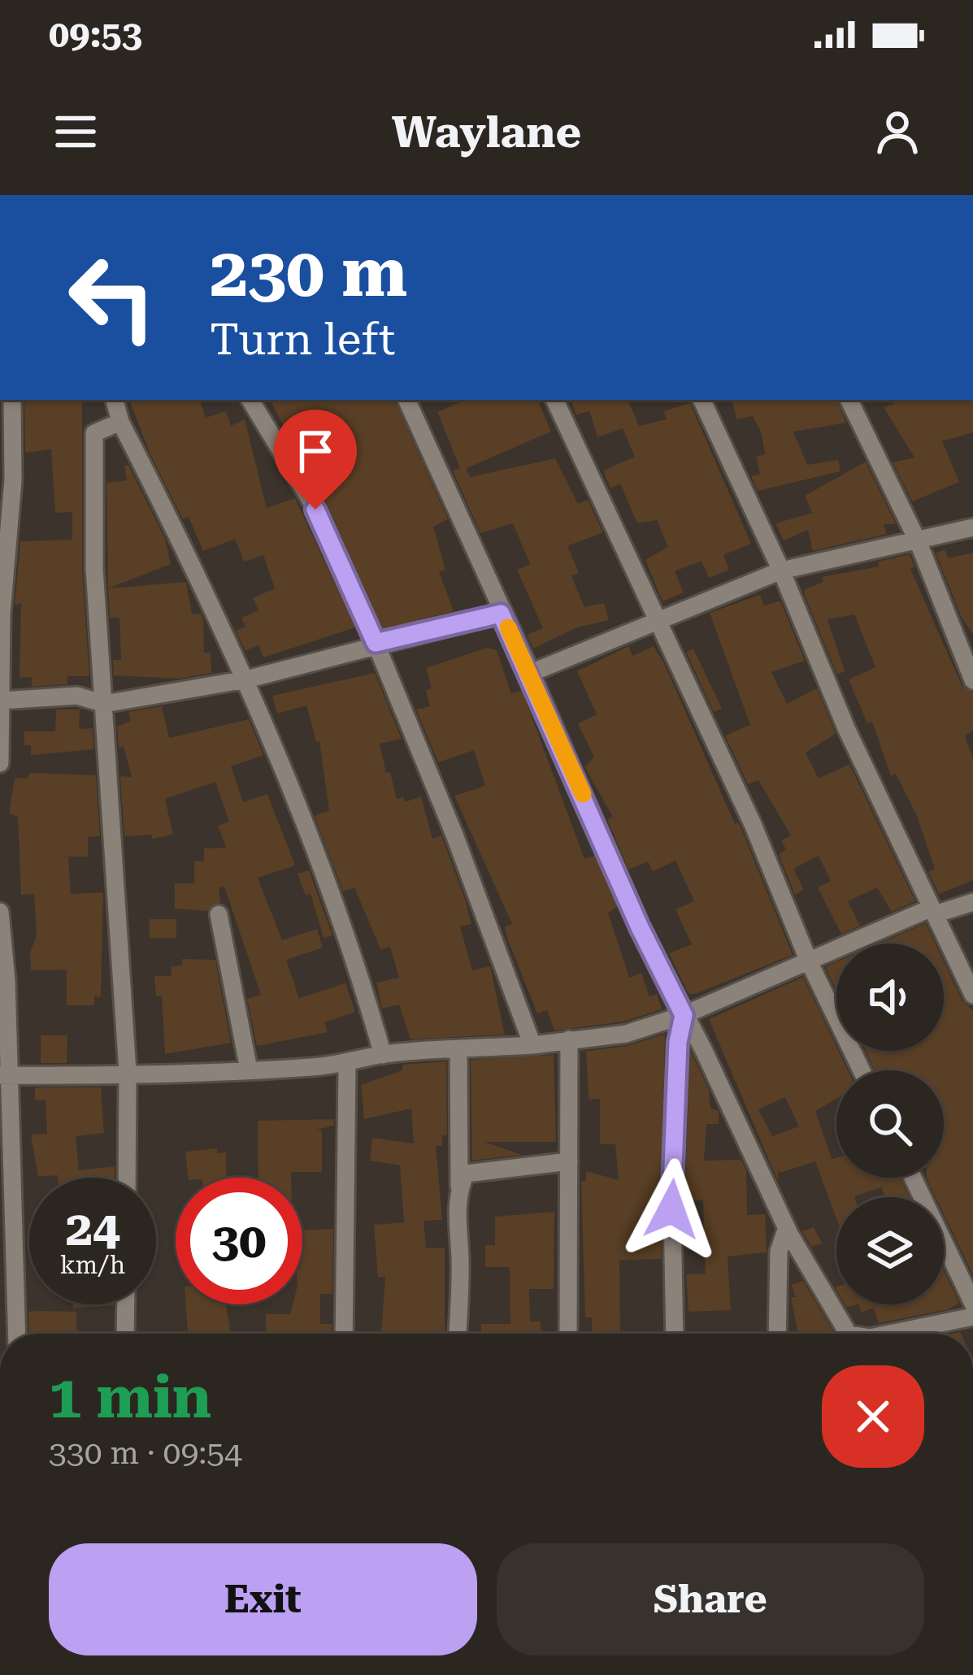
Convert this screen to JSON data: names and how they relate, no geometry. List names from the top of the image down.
{
  "page": {
    "status": "09:53",
    "header": "Waylane",
    "turn": ["230 m", "Turn left"],
    "speed": "24 km/h",
    "limit": "30",
    "heading": ["1 min", "330 m · 09:54"],
    "buttons": ["Exit", "Share"]
  }
}
